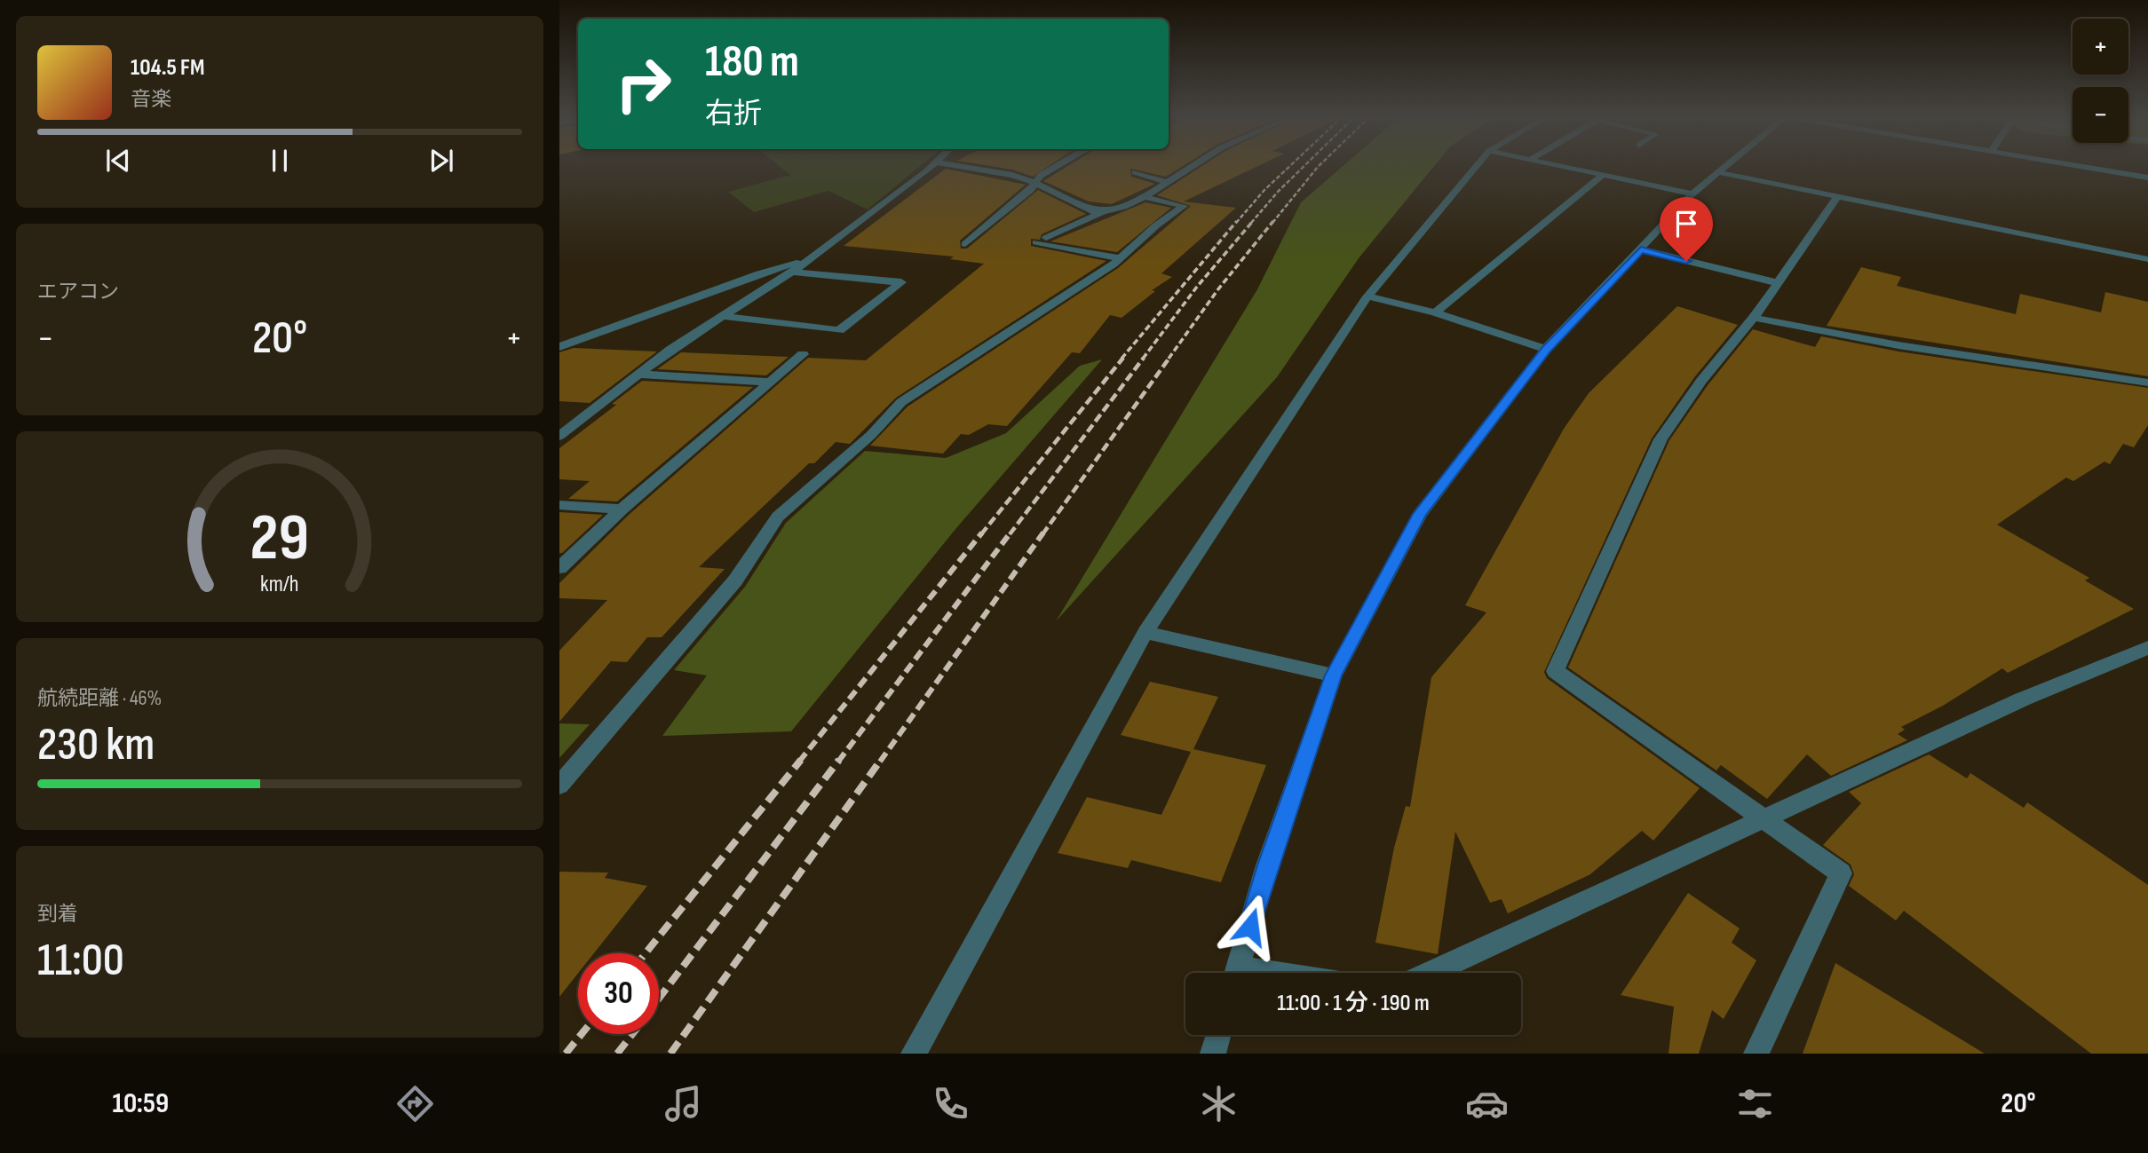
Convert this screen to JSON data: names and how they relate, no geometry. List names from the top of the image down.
{
  "page": {
    "map_buttons": ["+", "−"],
    "turn": ["180 m", "右折"],
    "song": ["104.5 FM", "音楽"],
    "tile": [
      "エアコン",
      ["航続距離 · 46%", "230 km"],
      ["到着", "11:00"]
    ],
    "heat": ["−", "20°", "+"],
    "limit": "30",
    "trip": "11:00 · 1 分 · 190 m",
    "tabs": ["10:59", "20°"],
    "gauge": ["29", "km/h"]
  }
}
